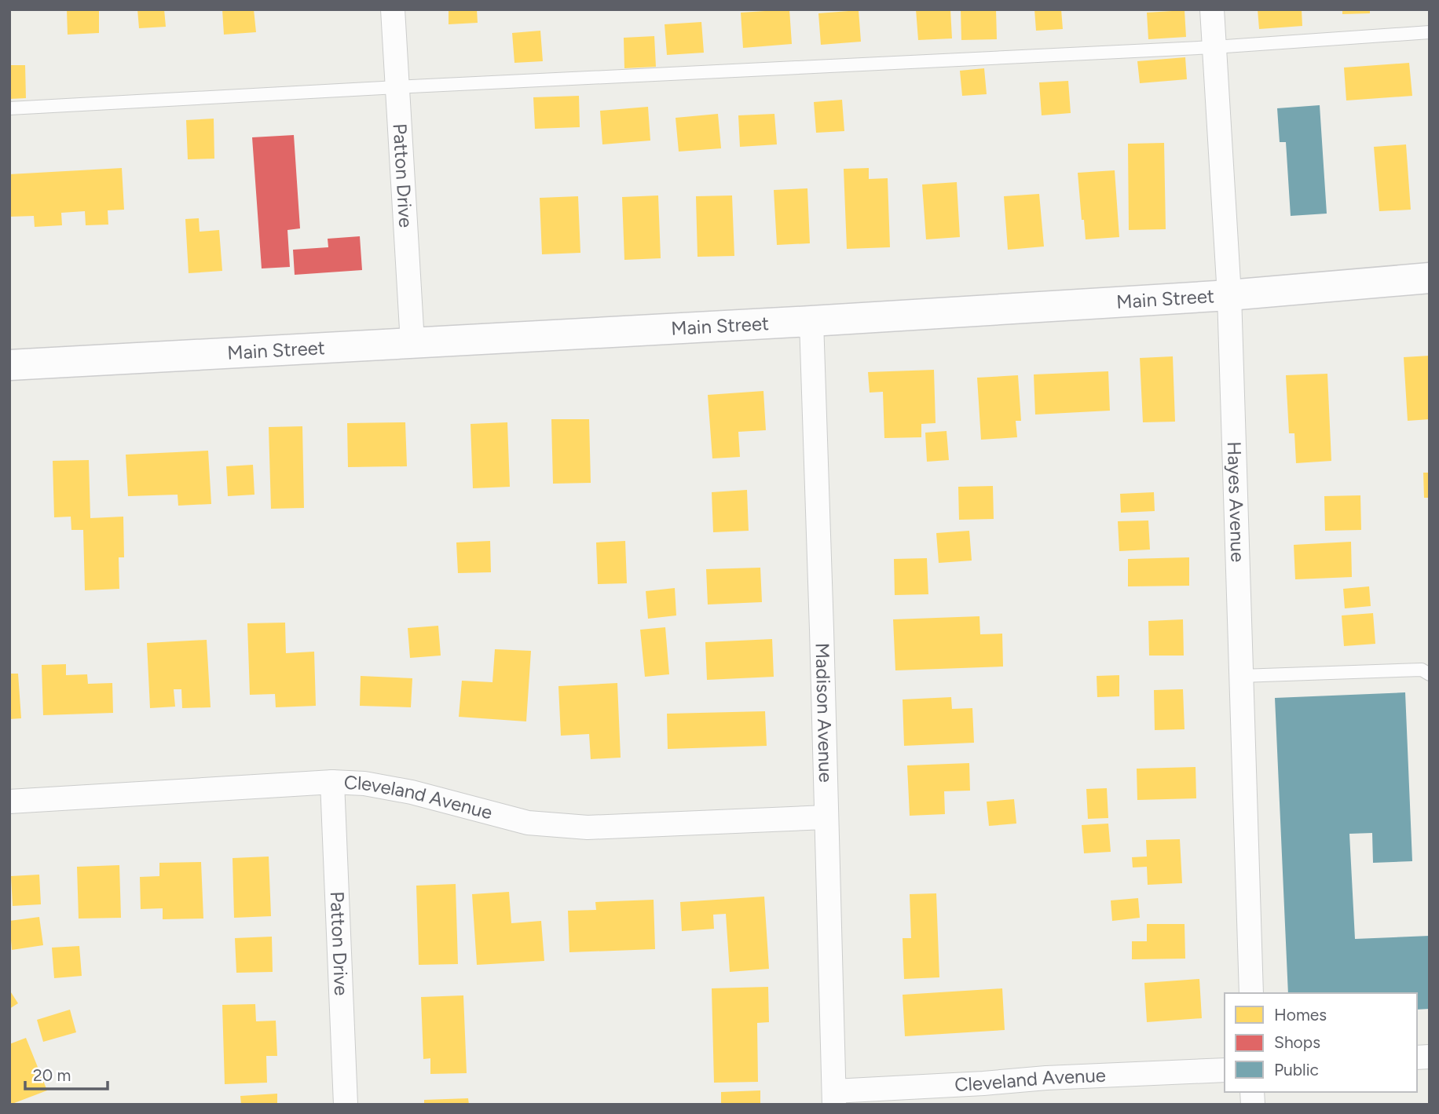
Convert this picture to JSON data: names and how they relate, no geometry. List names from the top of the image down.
{
  "streets": {
    "main road": ["Main Street"],
    "street": [
      "Patton Drive",
      "Hayes Avenue",
      "Madison Avenue",
      "Cleveland Avenue"
    ]
  },
  "crossings": [
    ["Patton Drive", "Main Street"],
    ["Patton Drive", "Cleveland Avenue"],
    ["Main Street", "Hayes Avenue"],
    ["Main Street", "Madison Avenue"],
    ["Madison Avenue", "Cleveland Avenue"]
  ],
  "legend": ["Homes", "Shops", "Public"],
  "scale_bar": "20 m"
}
